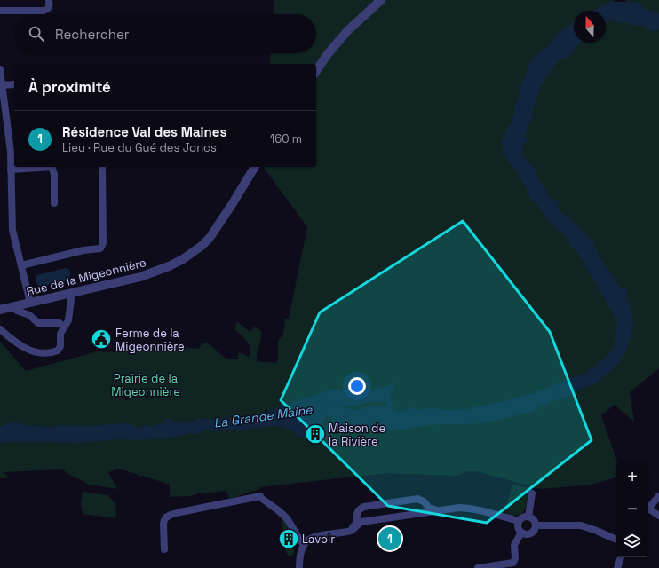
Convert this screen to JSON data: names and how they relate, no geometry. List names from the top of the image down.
{
  "streets": {
    "street": ["Rue de la Migeonnière"]
  },
  "water": ["La Grande Maine"],
  "parks": ["Prairie de la Migeonnière"],
  "places": {
    "public building": ["Ferme de la Migeonnière"],
    "building": ["Maison de la Rivière", "Lavoir"]
  },
  "north": "top",
  "page": {
    "search": "Rechercher",
    "heading": "À proximité",
    "list": [
      {
        "mark": "1",
        "name": "Résidence Val des Maines",
        "note": "Lieu · Rue du Gué des Joncs",
        "value": "160 m"
      }
    ],
    "map_buttons": ["+", "−"],
    "pins": "1"
  }
}
